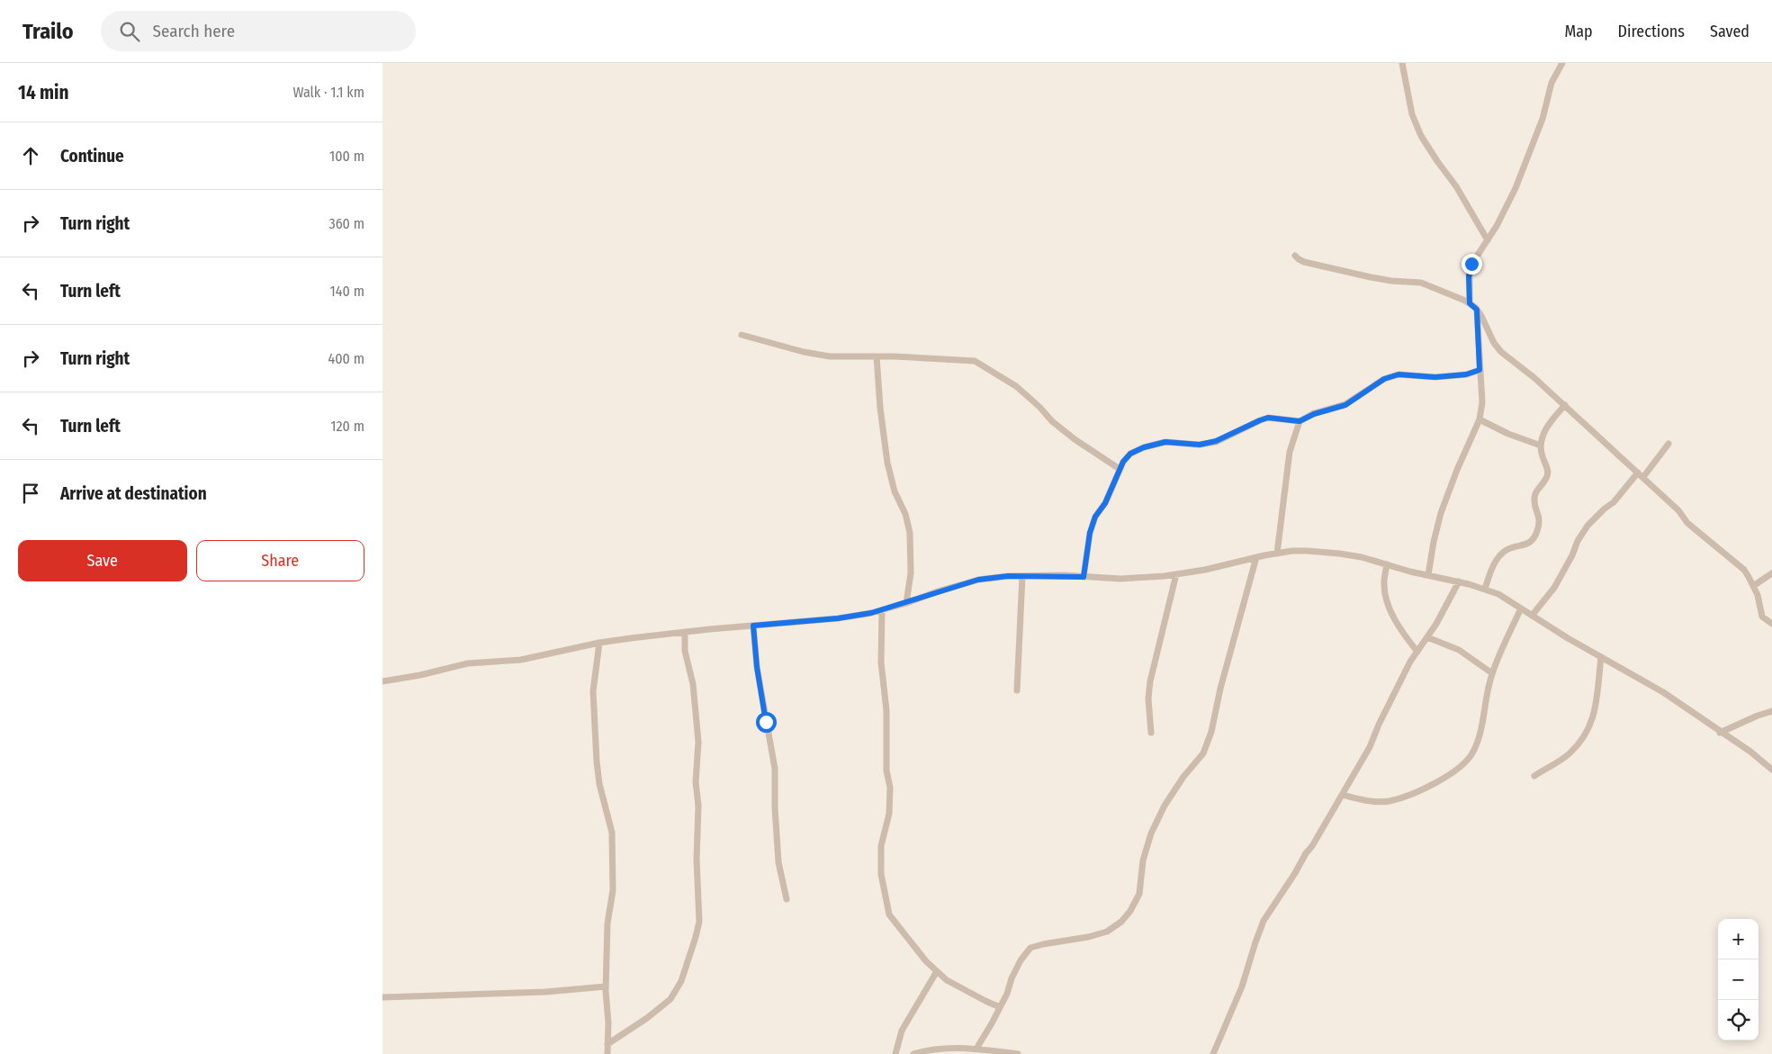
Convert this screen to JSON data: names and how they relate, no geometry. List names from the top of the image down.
{
  "page": {
    "header": "Trailo",
    "search": "Search here",
    "nav": ["Map", "Directions", "Saved"],
    "heading": ["14 min", "Walk · 1.1 km"],
    "list": [
      ["Continue", "100 m"],
      ["Turn right", "360 m"],
      ["Turn left", "140 m"],
      ["Turn right", "400 m"],
      ["Turn left", "120 m"],
      "Arrive at destination"
    ],
    "buttons": ["Save", "Share"],
    "map_buttons": ["+", "−"]
  }
}
